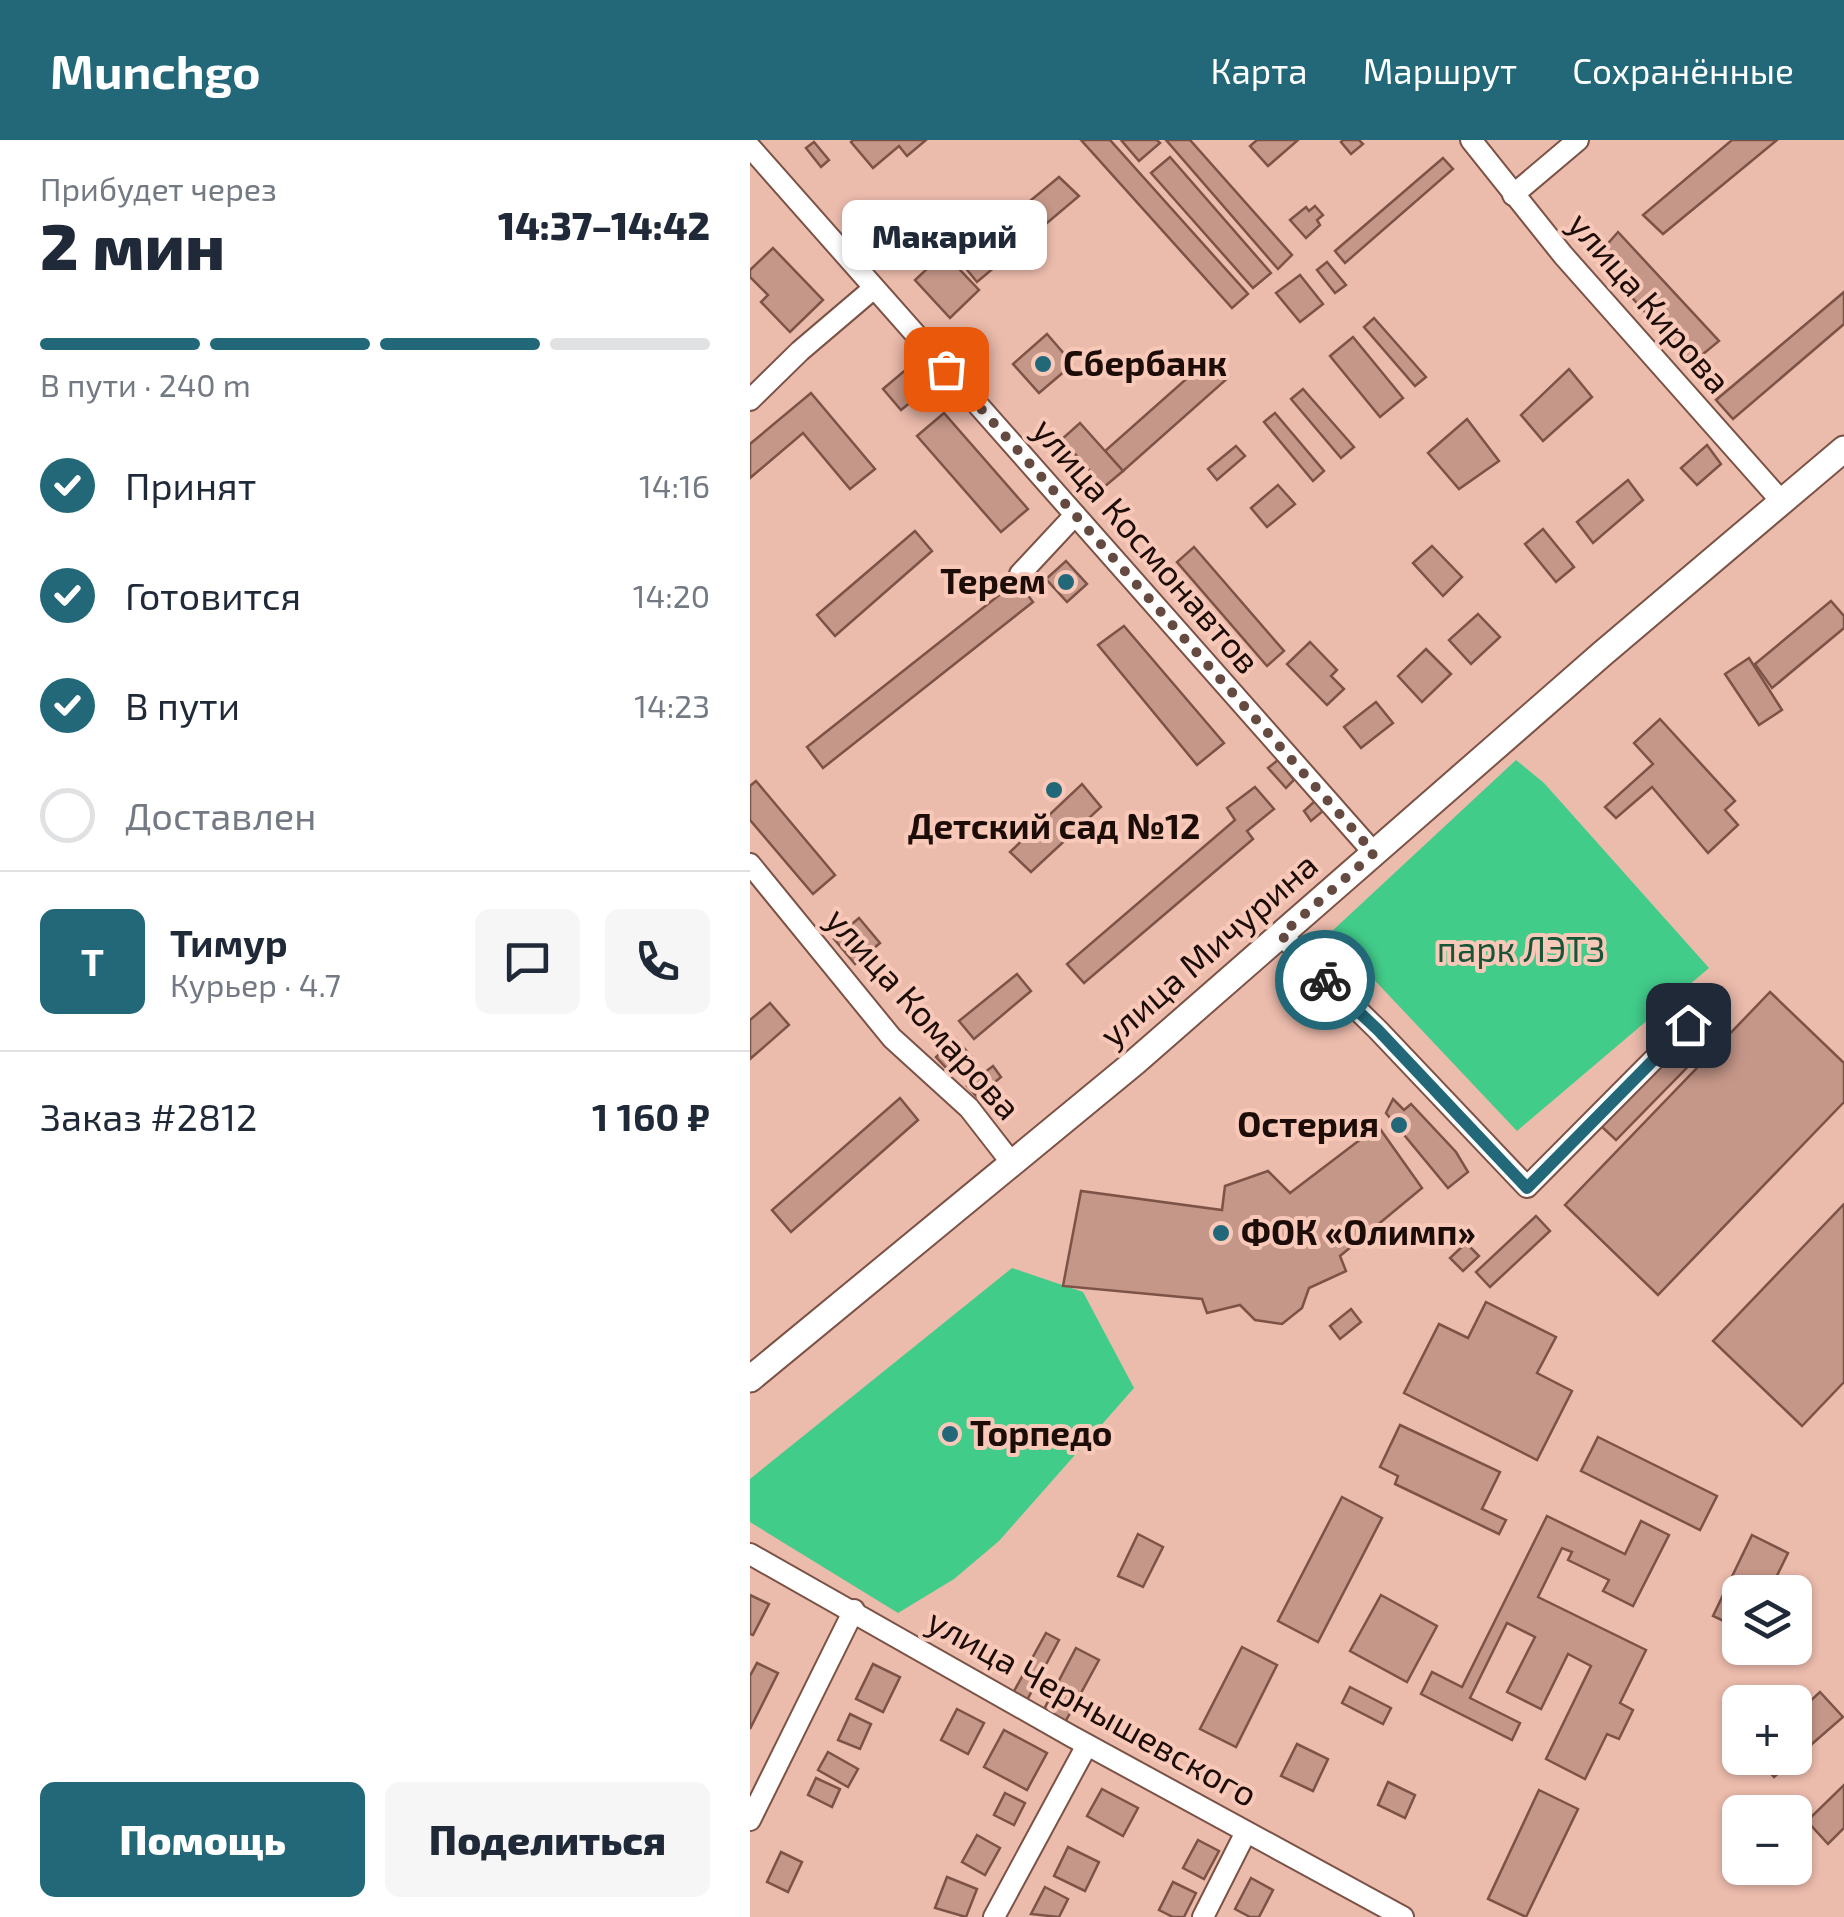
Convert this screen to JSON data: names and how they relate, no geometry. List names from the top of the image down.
{
  "streets": {
    "main road": ["улица Мичурина"],
    "street": [
      "улица Кирова",
      "улица Космонавтов",
      "улица Комарова",
      "улица Чернышевского"
    ]
  },
  "crossings": [
    ["улица Кирова", "улица Мичурина"],
    ["улица Космонавтов", "улица Мичурина"],
    ["улица Мичурина", "улица Комарова"]
  ],
  "parks": ["парк ЛЭТЗ"],
  "places": [
    "Сбербанк",
    "Макарий",
    "Терем",
    "Детский сад №12",
    "Остерия",
    "ФОК «Олимп»",
    "Торпедо"
  ],
  "page": {
    "header": "Munchgo",
    "nav": ["Карта", "Маршрут", "Сохранённые"],
    "heading": ["2 мин", "Прибудет через", "14:37–14:42"],
    "panel": [
      "Тимур",
      "Курьер · 4.7",
      "Заказ #2812",
      "1 160 ₽"
    ],
    "bubble": "Макарий",
    "bar": "В пути · 240 m",
    "list": [
      ["Принят", "14:16"],
      ["Готовится", "14:20"],
      ["В пути", "14:23"],
      "Доставлен"
    ],
    "round": "Т",
    "map_buttons": ["+", "−"],
    "buttons": ["Помощь", "Поделиться"]
  }
}
